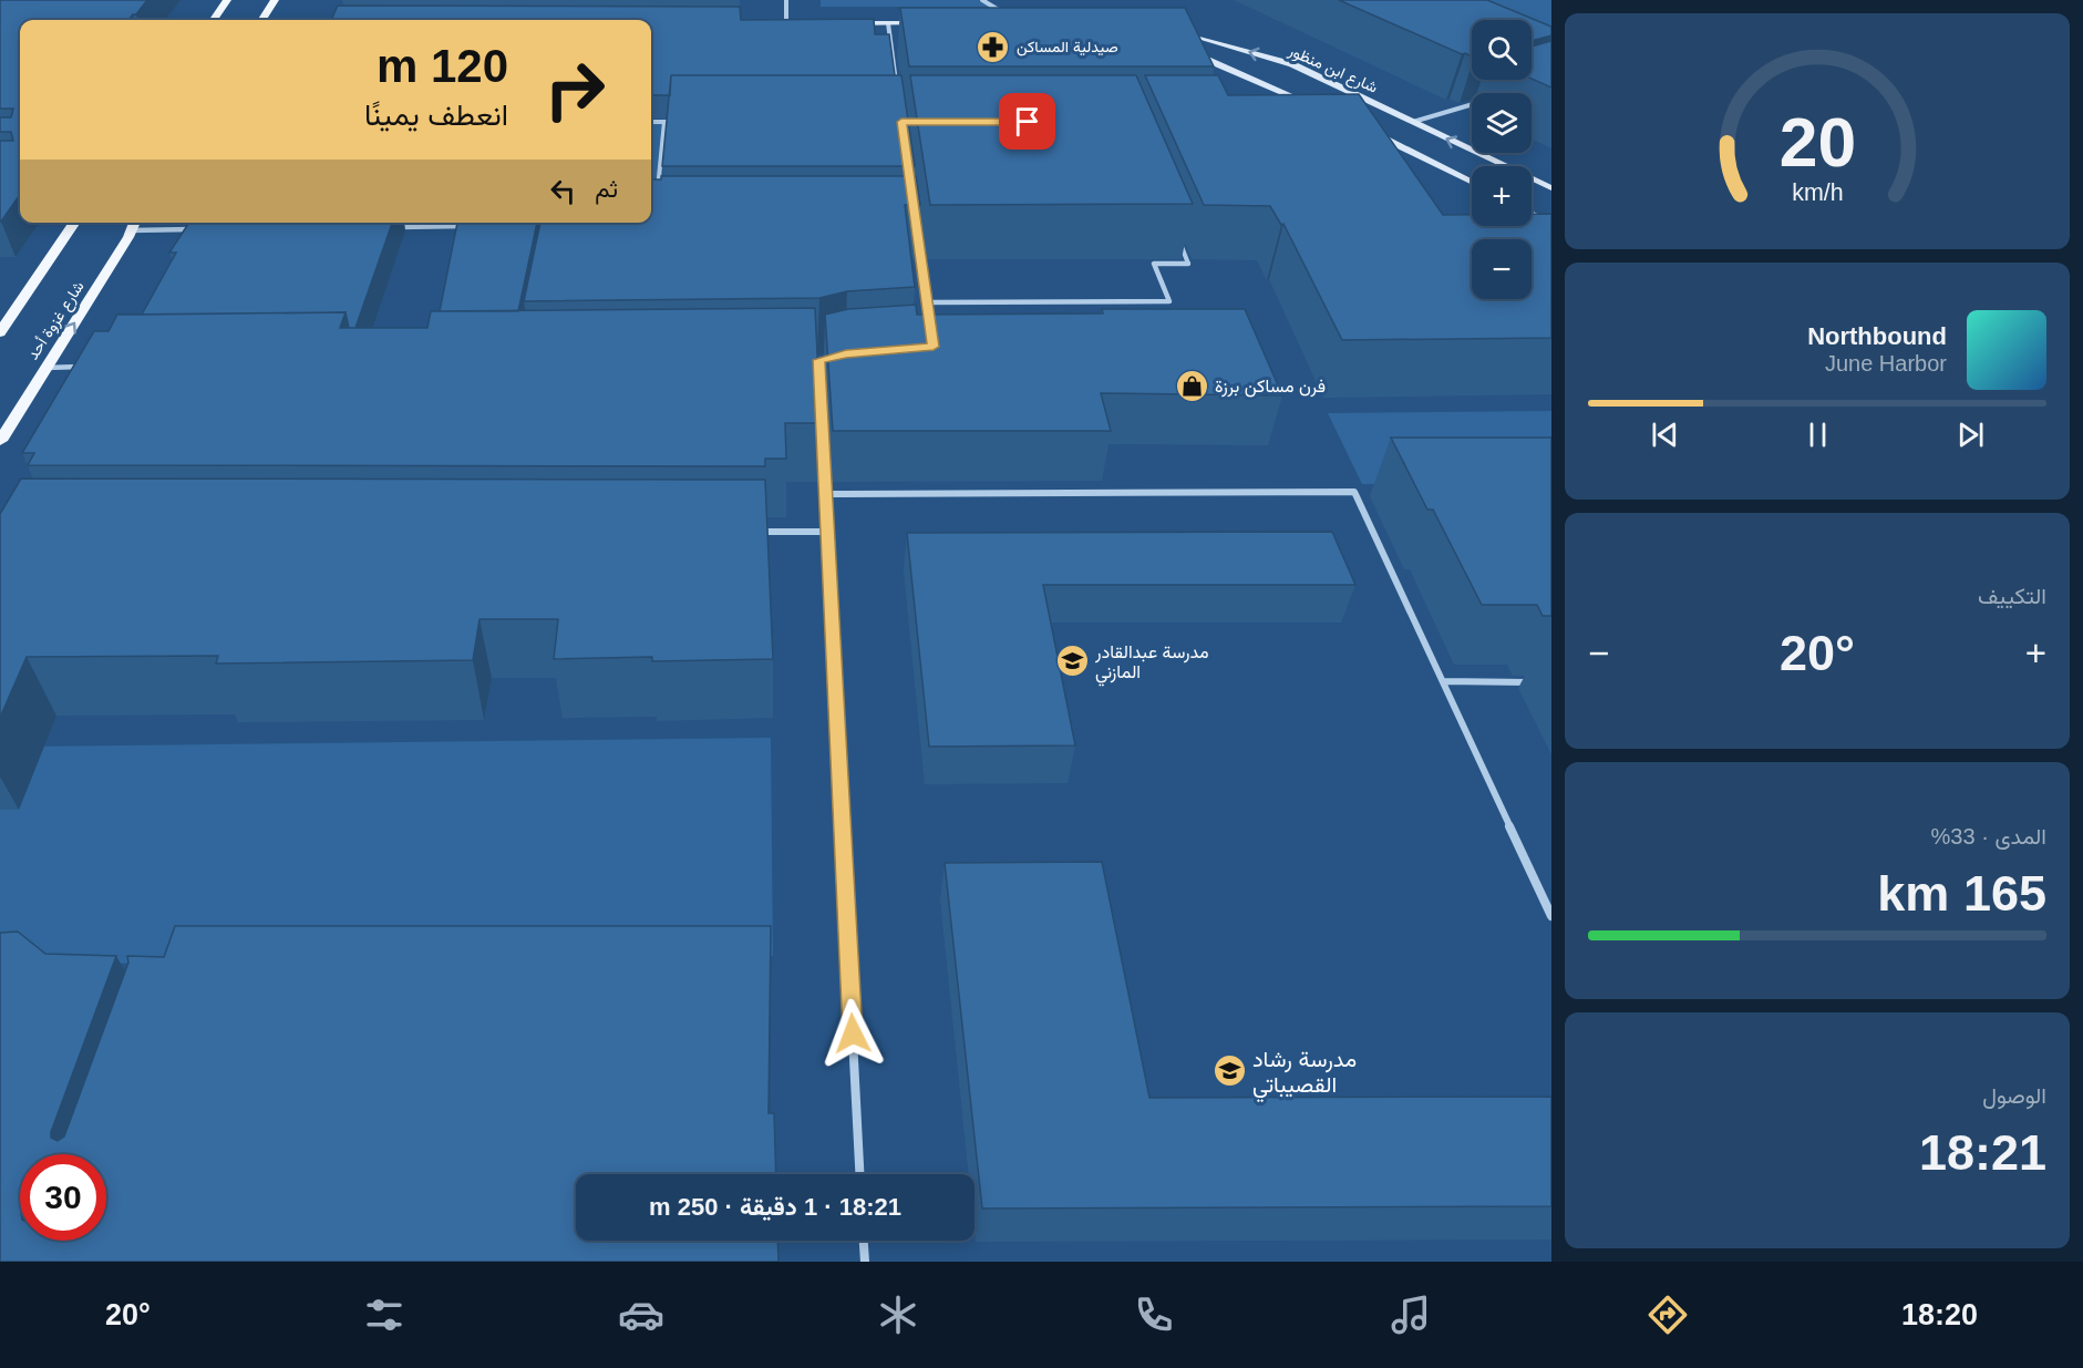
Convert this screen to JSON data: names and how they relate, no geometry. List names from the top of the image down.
{
  "streets": {
    "main road": ["شارع ابن منظور", "شارع غزوة أحد"]
  },
  "places": {
    "pharmacy": ["صيدلية المساكن"],
    "shop": ["فرن مساكن برزة"],
    "school or university": ["مدرسة عبدالقادر المازني", "مدرسة رشاد القصيباتي"]
  },
  "page": {
    "map_buttons": ["+", "−"],
    "turn": ["120 m", "انعطف يمينًا"],
    "then": "ثم",
    "song": ["Northbound", "June Harbor"],
    "tile": [
      "التكييف",
      ["المدى · 33%", "165 km"],
      ["الوصول", "18:21"]
    ],
    "heat": ["−", "20°", "+"],
    "limit": "30",
    "trip": "18:21 · 1 دقيقة · 250 m",
    "tabs": ["18:20", "20°"],
    "gauge": ["20", "km/h"]
  }
}
